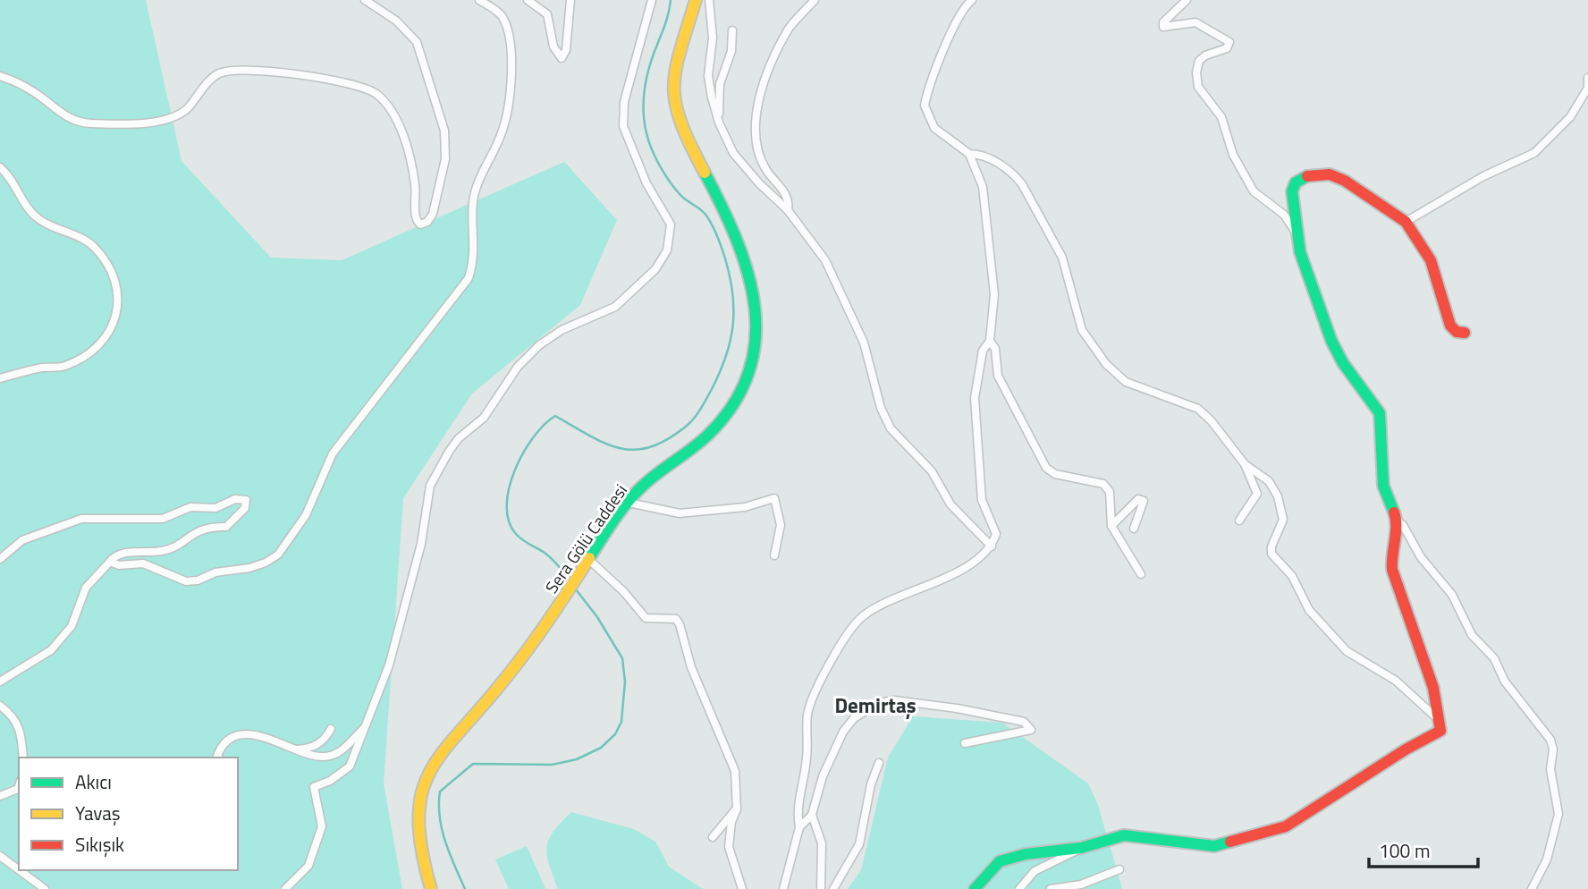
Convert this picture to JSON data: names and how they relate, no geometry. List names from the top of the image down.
{
  "streets": {
    "street": ["Sera Gölü Caddesi"]
  },
  "districts": ["Demirtaş"],
  "legend": ["Akıcı", "Yavaş", "Sıkışık"],
  "scale_bar": "100 m"
}
